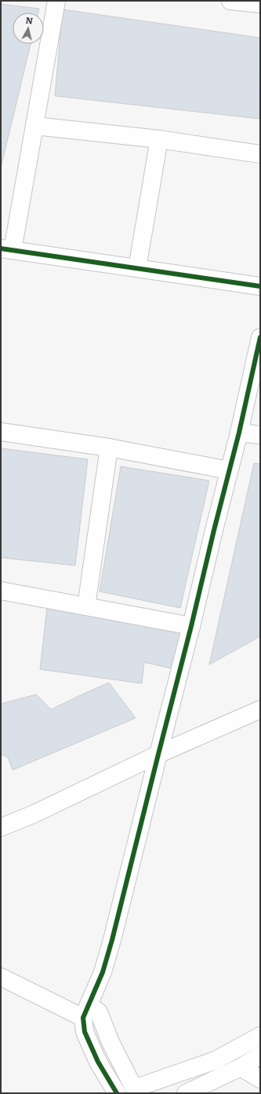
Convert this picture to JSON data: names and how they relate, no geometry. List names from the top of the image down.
{
  "north": "top"
}
